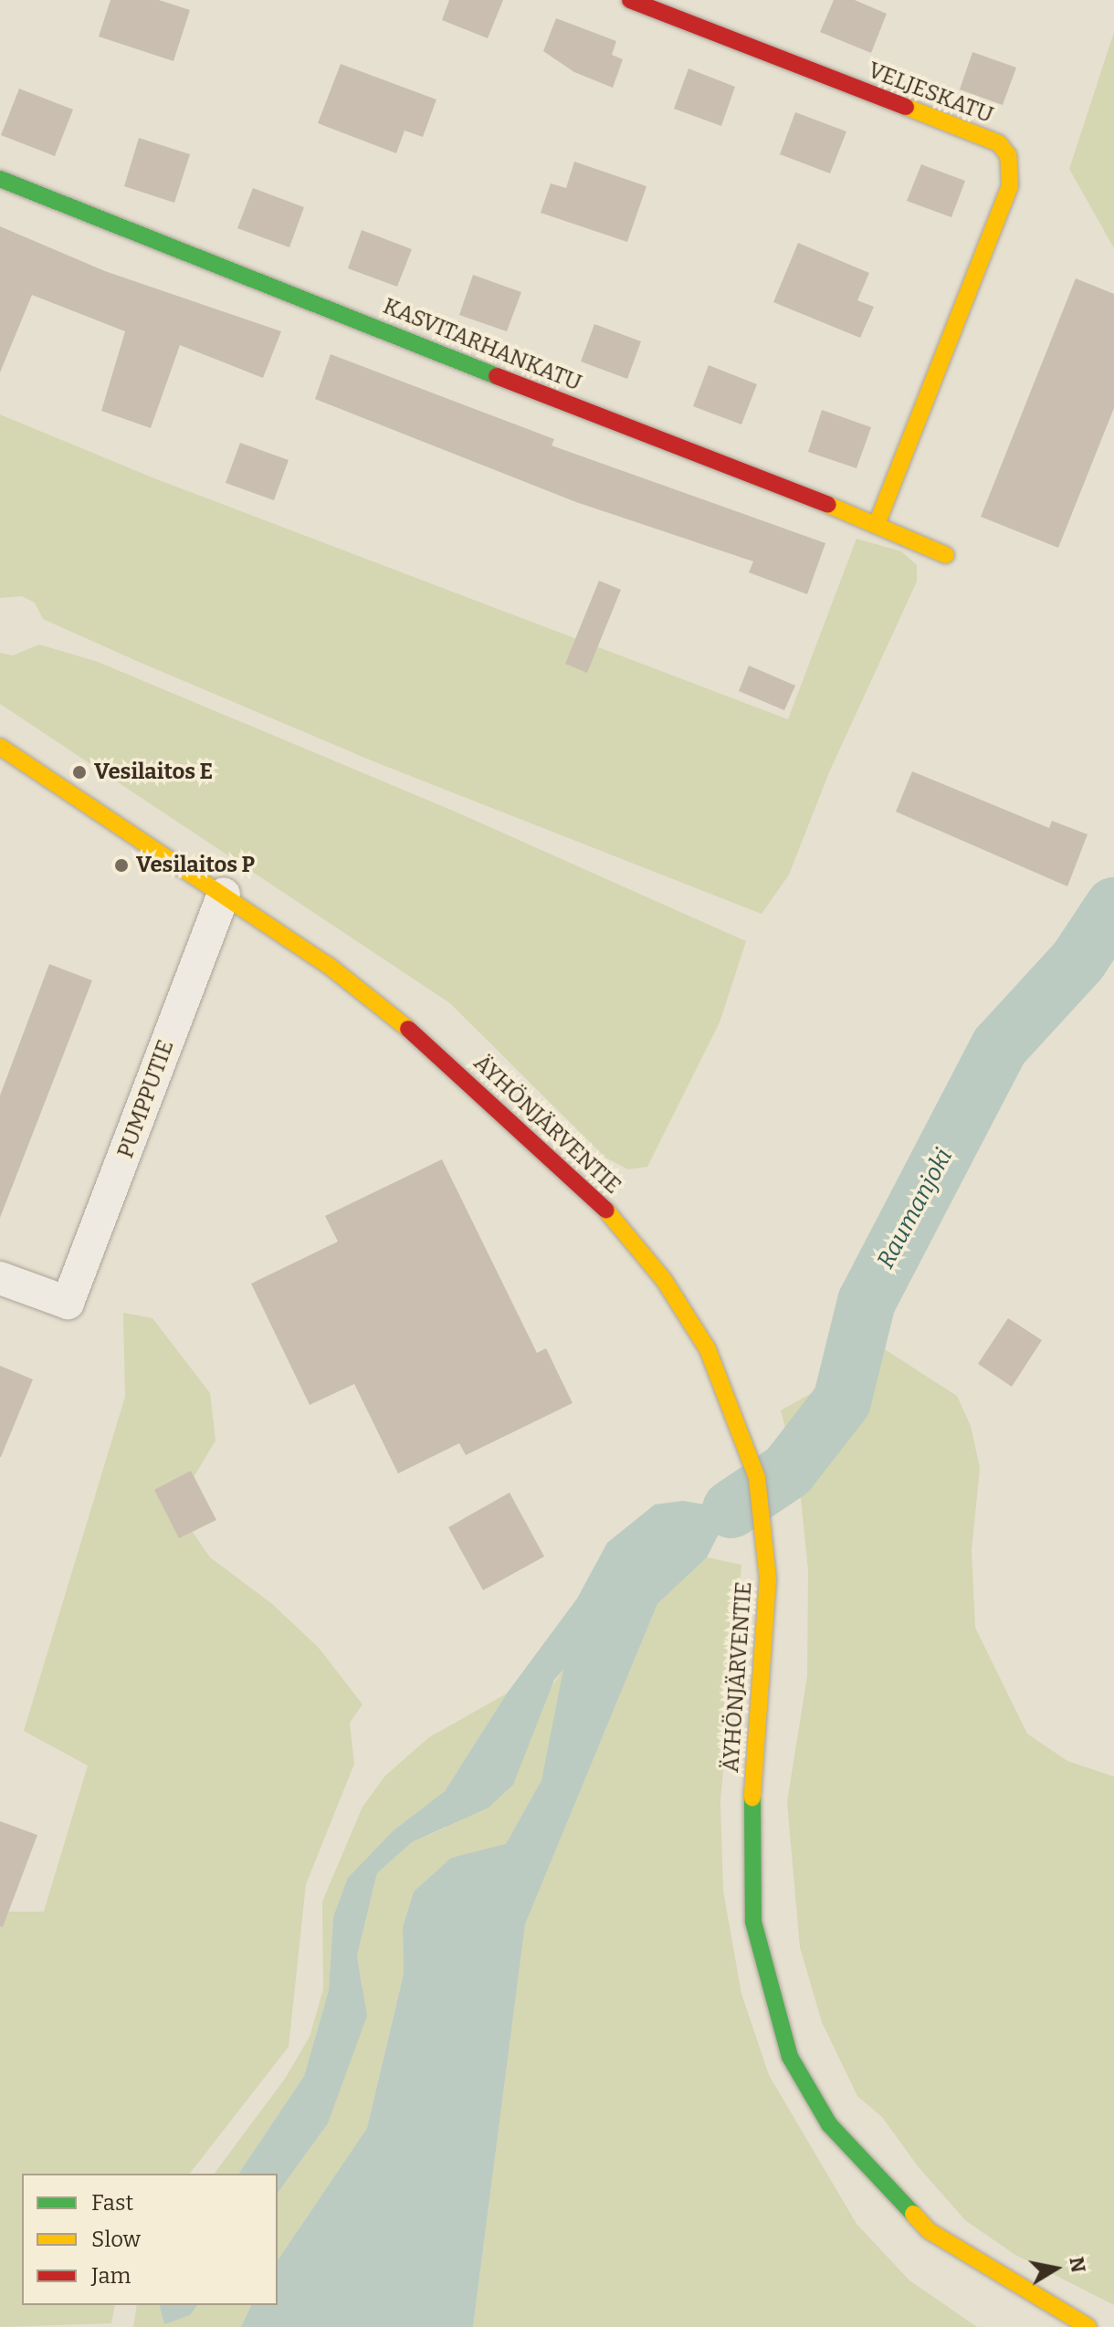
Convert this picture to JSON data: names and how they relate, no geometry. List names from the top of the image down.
{
  "streets": {
    "main road": ["VELJESKATU", "KASVITARHANKATU", "ÄYHÖNJÄRVENTIE"],
    "street": ["PUMPPUTIE"]
  },
  "crossings": [
    ["VELJESKATU", "KASVITARHANKATU"],
    ["PUMPPUTIE", "ÄYHÖNJÄRVENTIE"]
  ],
  "water": ["Raumanjoki"],
  "places": ["Vesilaitos E", "Vesilaitos P"],
  "legend": ["Fast", "Slow", "Jam"],
  "north": "right"
}
